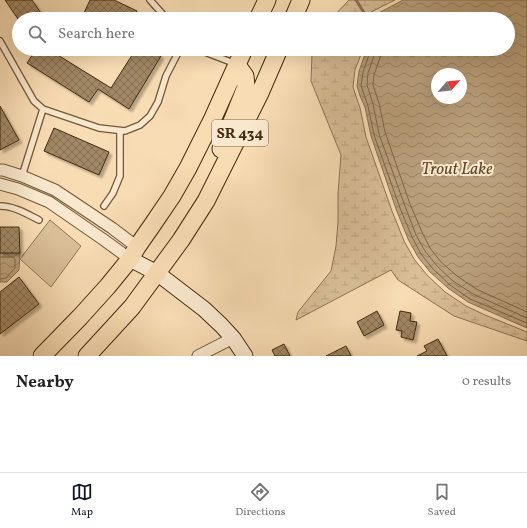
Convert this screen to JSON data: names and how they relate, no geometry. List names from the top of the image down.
{
  "streets": {
    "main road": ["SR 434"]
  },
  "water": ["Trout Lake"],
  "north": "top right",
  "page": {
    "search": "Search here",
    "heading": ["Nearby", "0 results"],
    "nav": ["Map", "Directions", "Saved"]
  }
}
